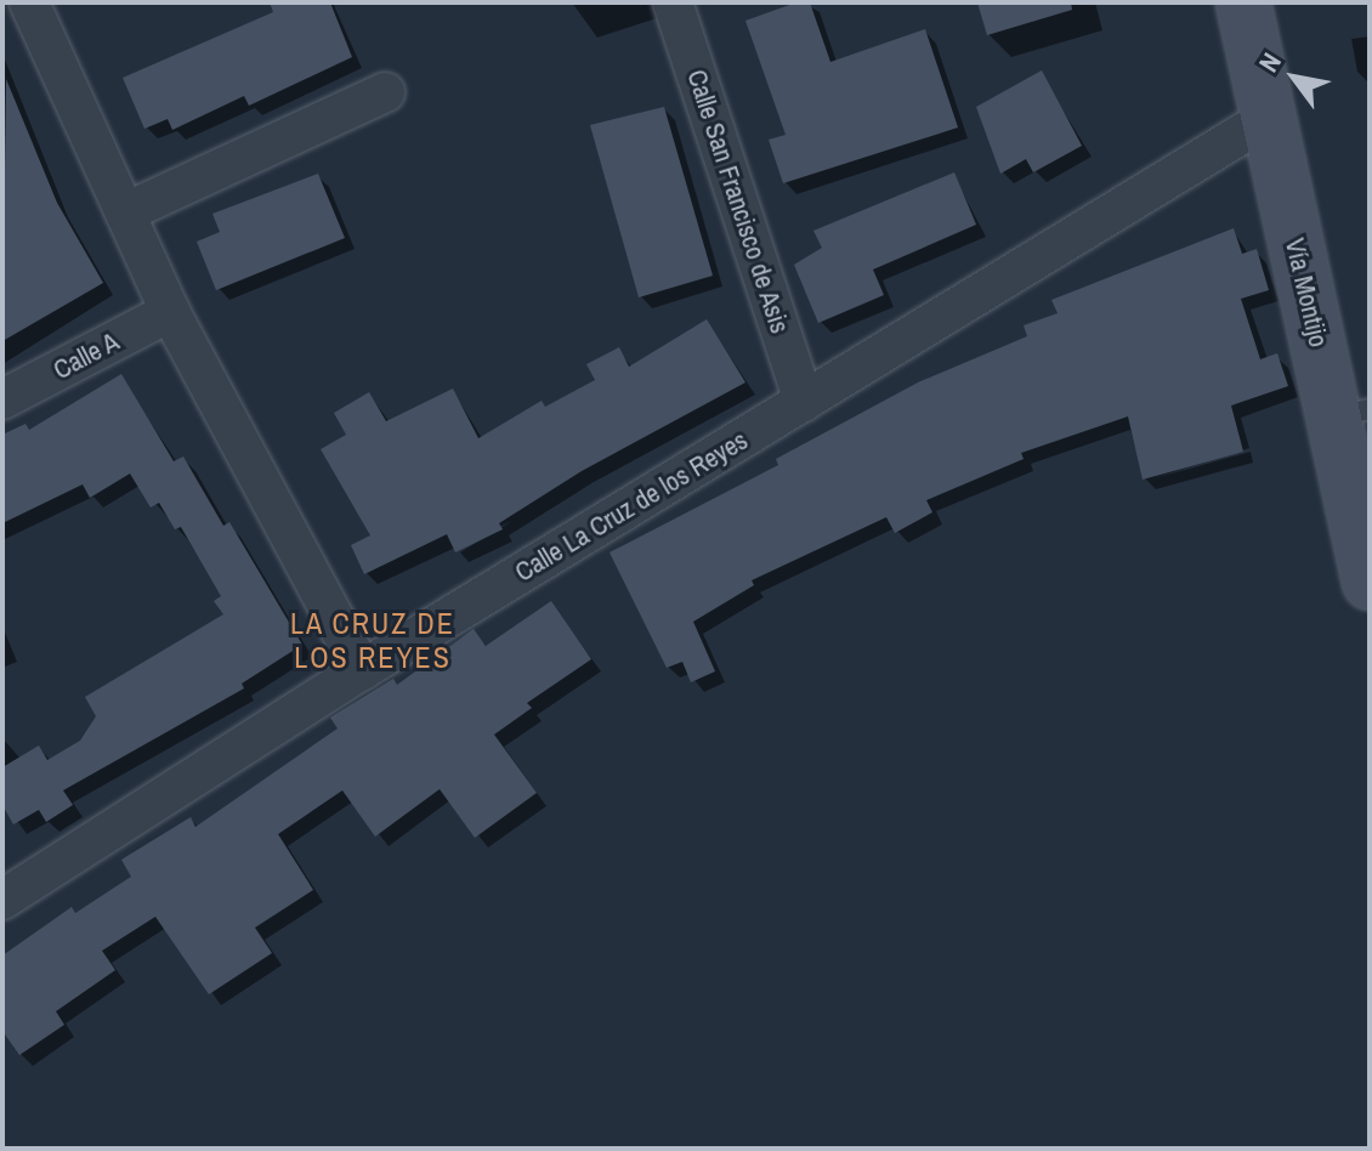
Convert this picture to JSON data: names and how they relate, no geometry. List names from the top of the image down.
{
  "streets": {
    "main road": ["Vía Montijo"],
    "street": ["Calle San Francisco de Asis", "Calle A", "Calle La Cruz de los Reyes"]
  },
  "crossings": [
    ["Calle San Francisco de Asis", "Calle La Cruz de los Reyes"],
    ["Vía Montijo", "Calle La Cruz de los Reyes"]
  ],
  "districts": ["LA CRUZ DE LOS REYES"],
  "north": "top left"
}
